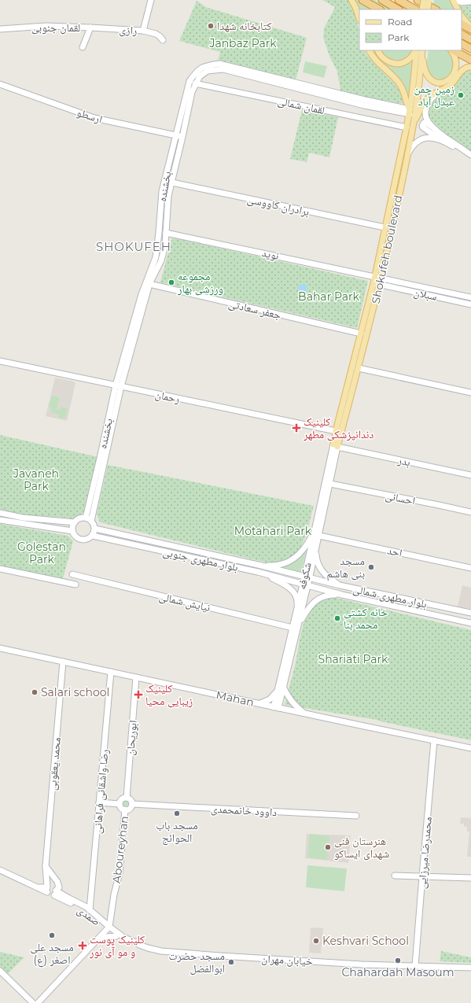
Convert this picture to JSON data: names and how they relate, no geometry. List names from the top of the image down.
{
  "streets": {
    "main road": [
      "لقمان جنوبی",
      "رازی",
      "لقمان شمالی",
      "ارسطو",
      "بخشنده",
      "برادران کاووسی",
      "Shokufeh boulevard",
      "نوید",
      "سبلان",
      "جعفر سعادتی",
      "رحمان",
      "بدر",
      "احسانی",
      "احد",
      "بلوار مطهری جنوبی",
      "شکوفه",
      "بلوار مطهری شمالی",
      "نیایش شمالی",
      "Mahan",
      "ابوریحان",
      "محمد یعقوبی",
      "رضا واشقانی فراهانی",
      "داوود خانمحمدی",
      "Aboureyhan",
      "محمدرضا میرزایی",
      "صمدی",
      "خیابان مهران"
    ]
  },
  "crossings": [
    ["لقمان جنوبی", "رازی"],
    ["لقمان شمالی", "بخشنده"],
    ["لقمان شمالی", "Shokufeh boulevard"],
    ["ارسطو", "بخشنده"],
    ["بخشنده", "برادران کاووسی"],
    ["بخشنده", "Shokufeh boulevard"],
    ["بخشنده", "نوید"],
    ["بخشنده", "جعفر سعادتی"],
    ["بخشنده", "رحمان"],
    ["بخشنده", "بلوار مطهری جنوبی"],
    ["برادران کاووسی", "Shokufeh boulevard"],
    ["Shokufeh boulevard", "نوید"],
    ["Shokufeh boulevard", "سبلان"],
    ["Shokufeh boulevard", "جعفر سعادتی"],
    ["Shokufeh boulevard", "رحمان"],
    ["Shokufeh boulevard", "بدر"],
    ["Shokufeh boulevard", "شکوفه"],
    ["نوید", "سبلان"],
    ["بدر", "شکوفه"],
    ["احسانی", "شکوفه"],
    ["احد", "شکوفه"],
    ["بلوار مطهری جنوبی", "شکوفه"],
    ["بلوار مطهری جنوبی", "بلوار مطهری شمالی"],
    ["شکوفه", "بلوار مطهری شمالی"],
    ["شکوفه", "نیایش شمالی"],
    ["شکوفه", "Mahan"],
    ["Mahan", "ابوریحان"],
    ["Mahan", "محمد یعقوبی"],
    ["Mahan", "رضا واشقانی فراهانی"],
    ["Mahan", "محمدرضا میرزایی"],
    ["ابوریحان", "داوود خانمحمدی"],
    ["ابوریحان", "Aboureyhan"],
    ["رضا واشقانی فراهانی", "صمدی"],
    ["داوود خانمحمدی", "Aboureyhan"],
    ["Aboureyhan", "صمدی"],
    ["Aboureyhan", "خیابان مهران"],
    ["محمدرضا میرزایی", "خیابان مهران"],
    ["صمدی", "خیابان مهران"]
  ],
  "districts": ["SHOKUFEH"],
  "parks": [
    "Janbaz Park",
    "Bahar Park",
    "Javaneh Park",
    "Motahari Park",
    "Golestan Park",
    "Shariati Park"
  ],
  "places": {
    "other": [
      "کتابخانه شهدا",
      "زمین چمن عبدل آباد",
      "مجموعه ورزشی بهار",
      "مسجد بنی هاشم",
      "خانه کشتی محمد بنا",
      "Salari school",
      "مسجد باب‌ الحوائج",
      "هنرستان فنی شهدای ایساکو",
      "مسجد علی اصغر (ع)",
      "Keshvari School",
      "Chahardah Masoum",
      "مسجد حضرت ابوالفضل"
    ],
    "health": ["کلینیک دندانپزشکی مطهر", "کلینیک زیبایی محیا", "کلینیک پوست و مو آی نور"]
  },
  "legend": ["Road", "Park"]
}
